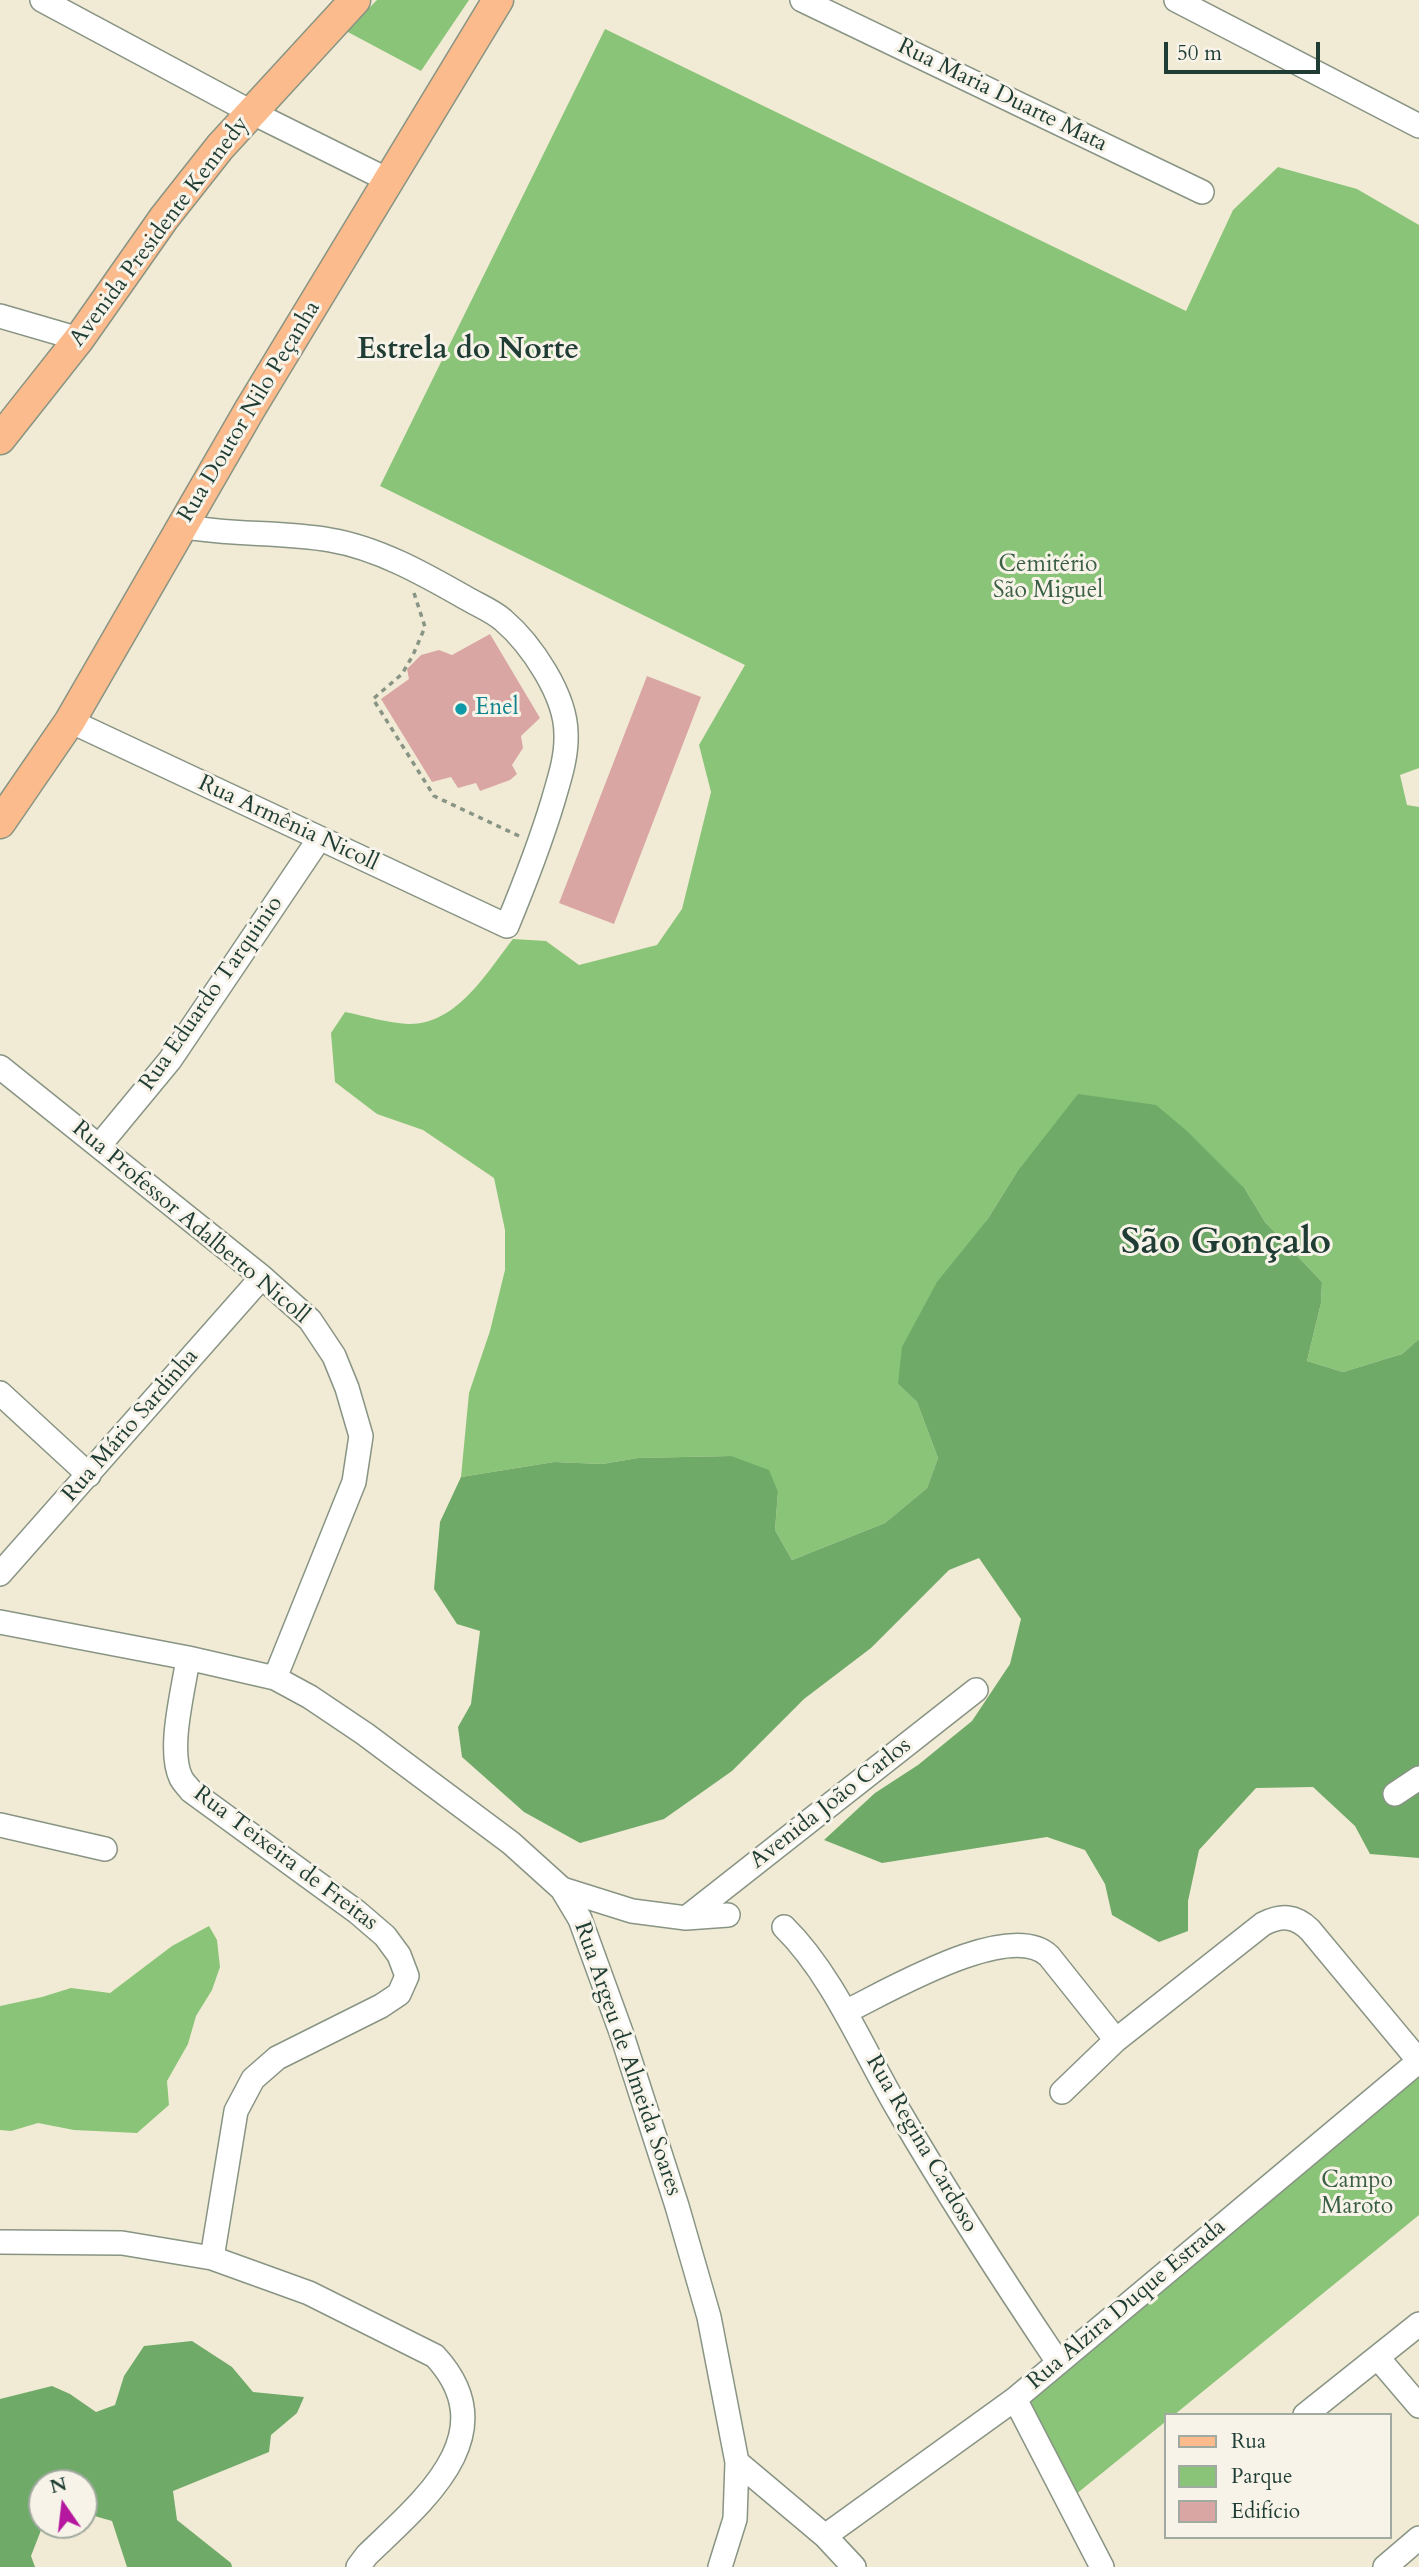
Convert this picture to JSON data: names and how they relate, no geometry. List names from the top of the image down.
{
  "streets": {
    "main road": ["Avenida Presidente Kennedy", "Rua Doutor Nilo Peçanha"],
    "street": [
      "Rua Maria Duarte Mata",
      "Rua Armênia Nicoll",
      "Rua Eduardo Tarquinio",
      "Rua Professor Adalberto Nicoll",
      "Rua Mário Sardinha",
      "Avenida João Carlos",
      "Rua Teixeira de Freitas",
      "Rua Argeu de Almeida Soares",
      "Rua Regina Cardoso",
      "Rua Alzira Duque Estrada"
    ]
  },
  "crossings": [
    ["Rua Doutor Nilo Peçanha", "Rua Armênia Nicoll"],
    ["Rua Armênia Nicoll", "Rua Eduardo Tarquinio"],
    ["Rua Eduardo Tarquinio", "Rua Professor Adalberto Nicoll"],
    ["Rua Professor Adalberto Nicoll", "Rua Mário Sardinha"],
    ["Rua Professor Adalberto Nicoll", "Rua Argeu de Almeida Soares"],
    ["Rua Teixeira de Freitas", "Rua Argeu de Almeida Soares"],
    ["Rua Regina Cardoso", "Rua Alzira Duque Estrada"]
  ],
  "districts": ["Estrela do Norte", "São Gonçalo"],
  "parks": ["Cemitério São Miguel", "Campo Maroto"],
  "places": ["Enel"],
  "legend": ["Rua", "Parque", "Edifício"],
  "scale_bar": "50 m",
  "north": "top"
}
